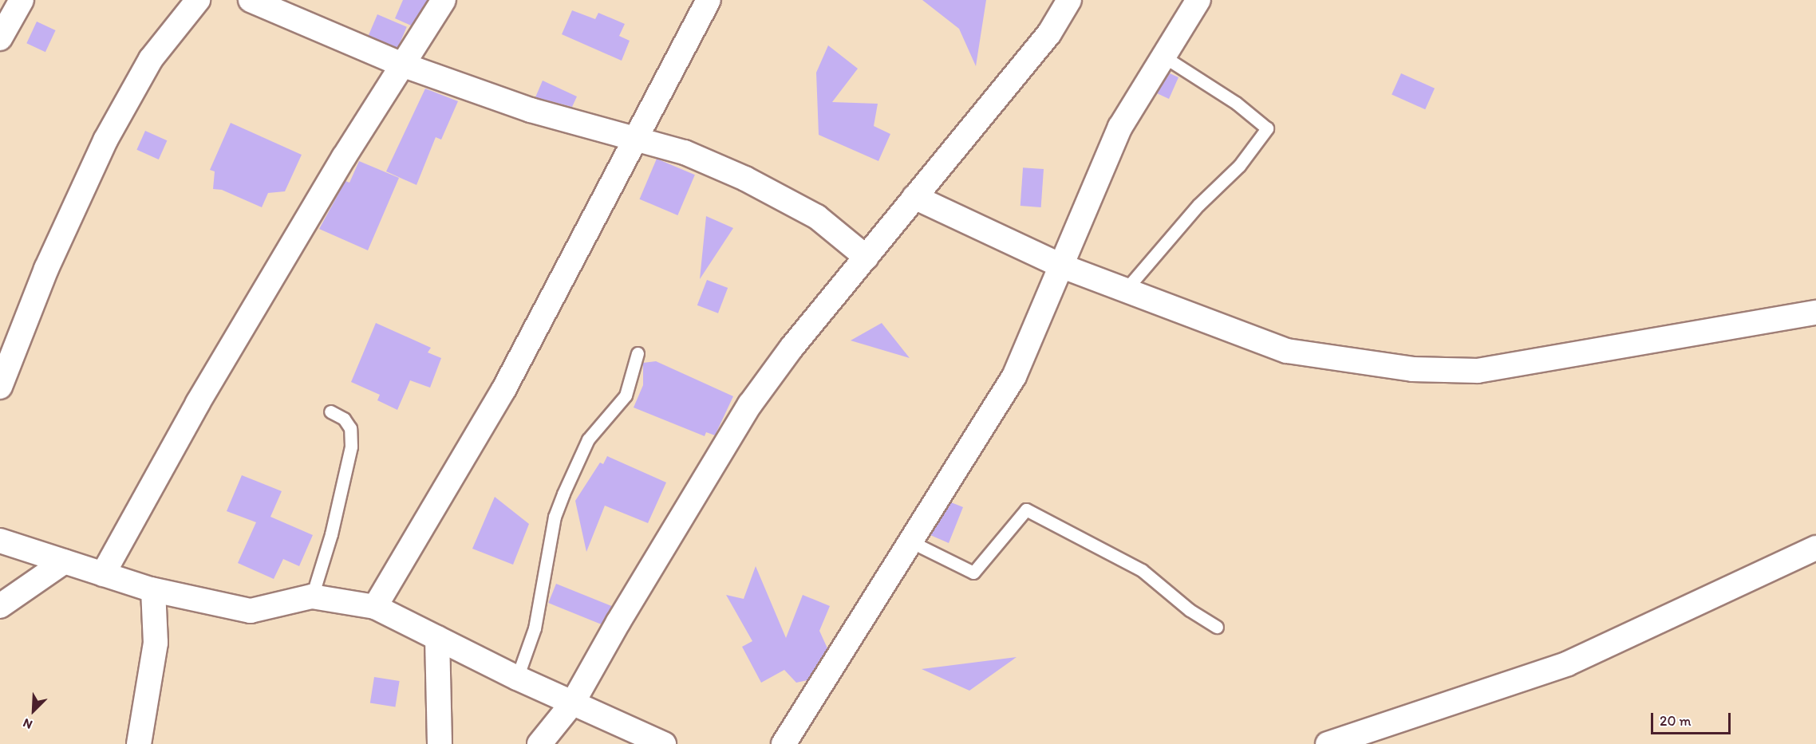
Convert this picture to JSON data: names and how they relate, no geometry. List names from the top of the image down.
{
  "scale_bar": "20 m",
  "north": "bottom left"
}
